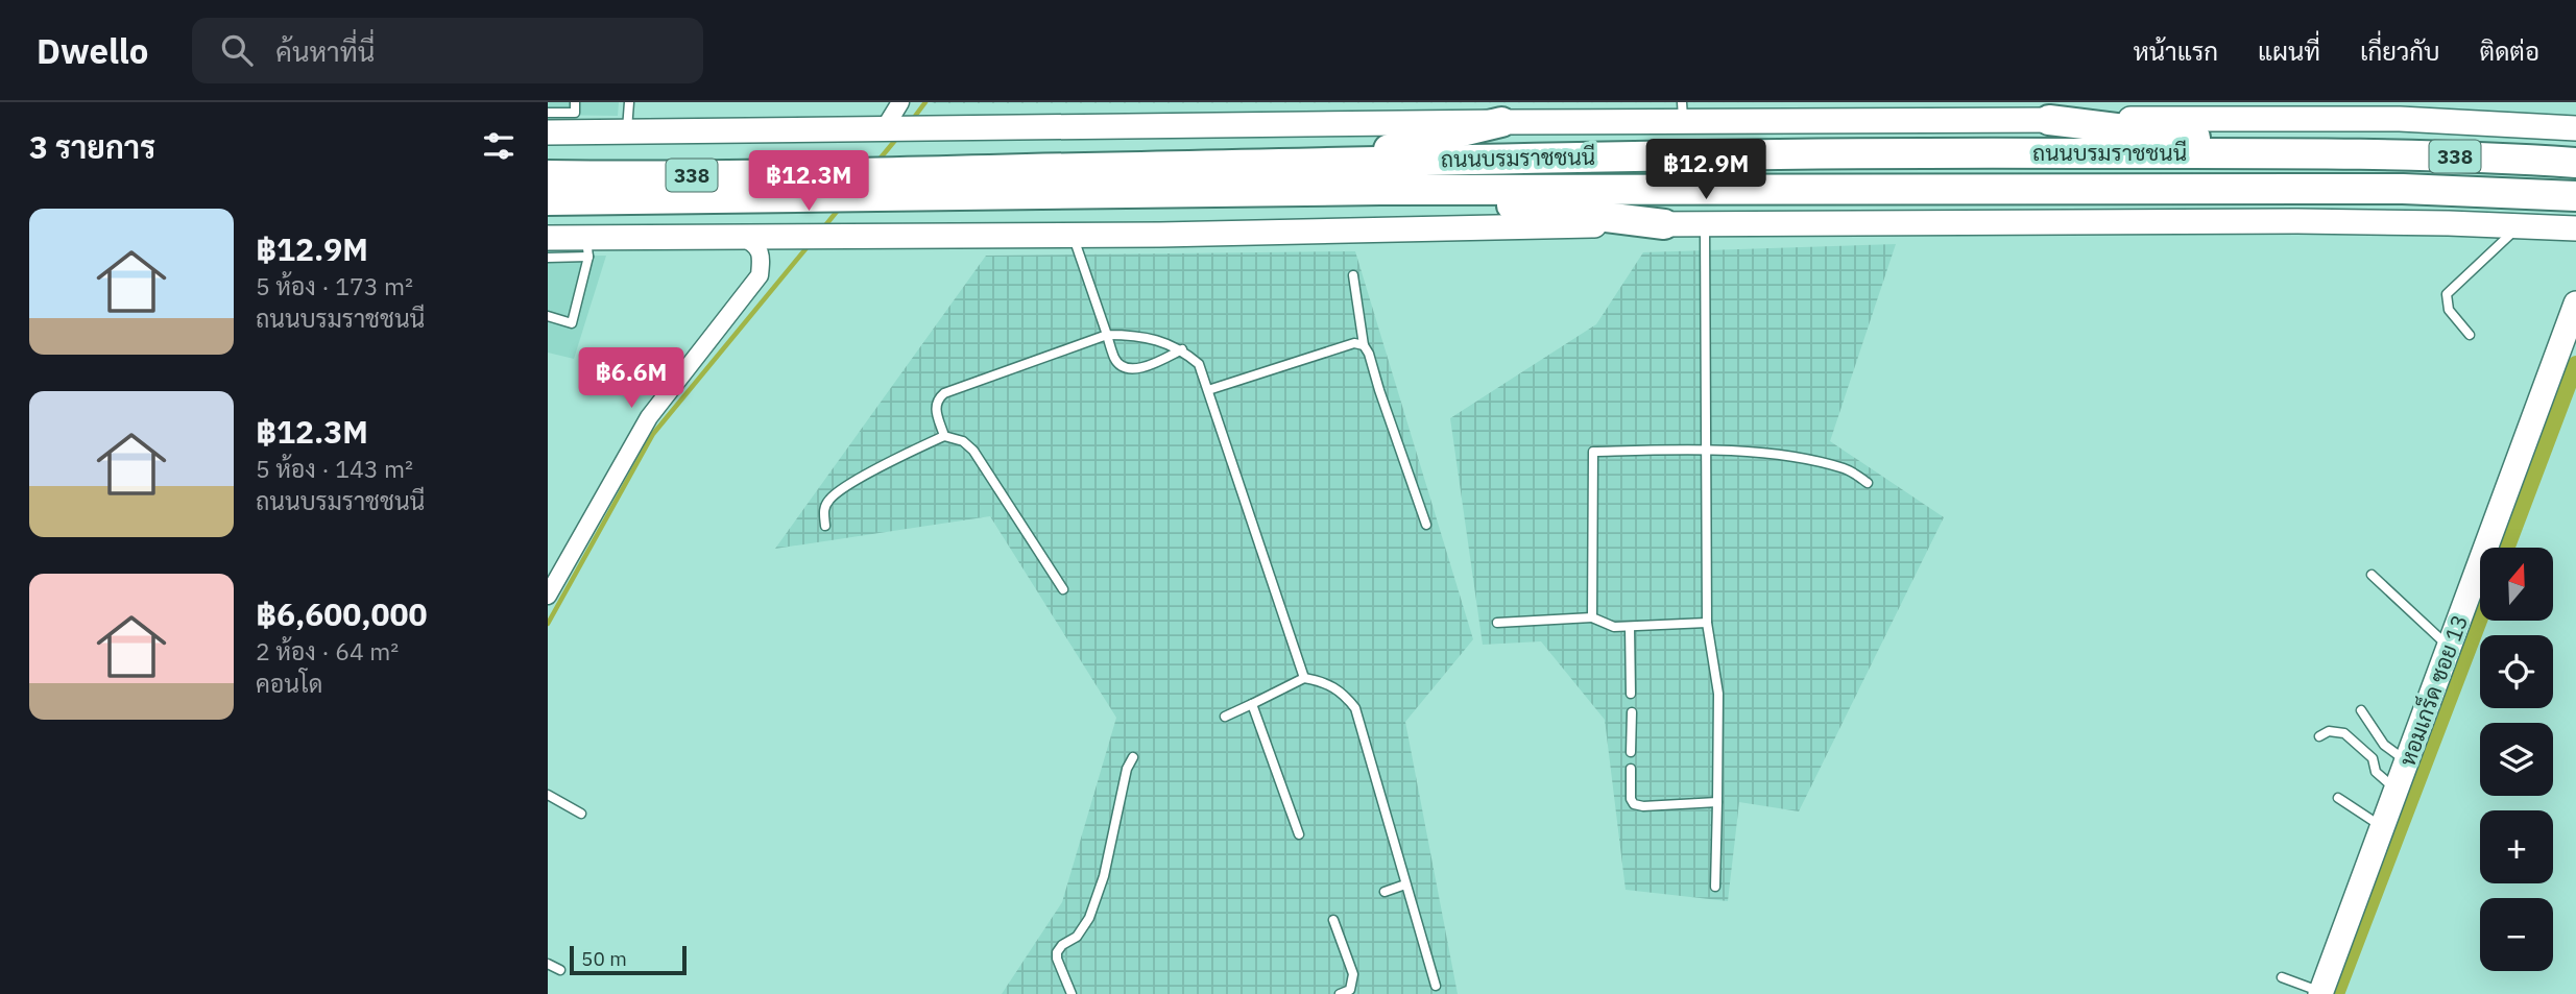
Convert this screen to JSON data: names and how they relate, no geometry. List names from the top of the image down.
{
  "streets": {
    "highway": ["ถนนบรมราชชนนี", "338"],
    "main road": ["หอมเกร็ด ซอย 13"]
  },
  "scale_bar": "50 m",
  "north": "top",
  "page": {
    "header": "Dwello",
    "search": "ค้นหาที่นี่",
    "nav": [
      "หน้าแรก",
      "แผนที่",
      "เกี่ยวกับ",
      "ติดต่อ"
    ],
    "heading": "3 รายการ",
    "price": ["฿12.9M", "฿12.3M", "฿6.6M"],
    "list": [
      {
        "name": "฿12.9M",
        "note": "5 ห้อง · 173 m² · ถนนบรมราชชนนี"
      },
      {
        "name": "฿12.3M",
        "note": "5 ห้อง · 143 m² · ถนนบรมราชชนนี"
      },
      {
        "name": "฿6,600,000",
        "note": "2 ห้อง · 64 m² · คอนโด"
      }
    ],
    "map_buttons": ["+", "−"],
    "scale": "50 m"
  }
}
